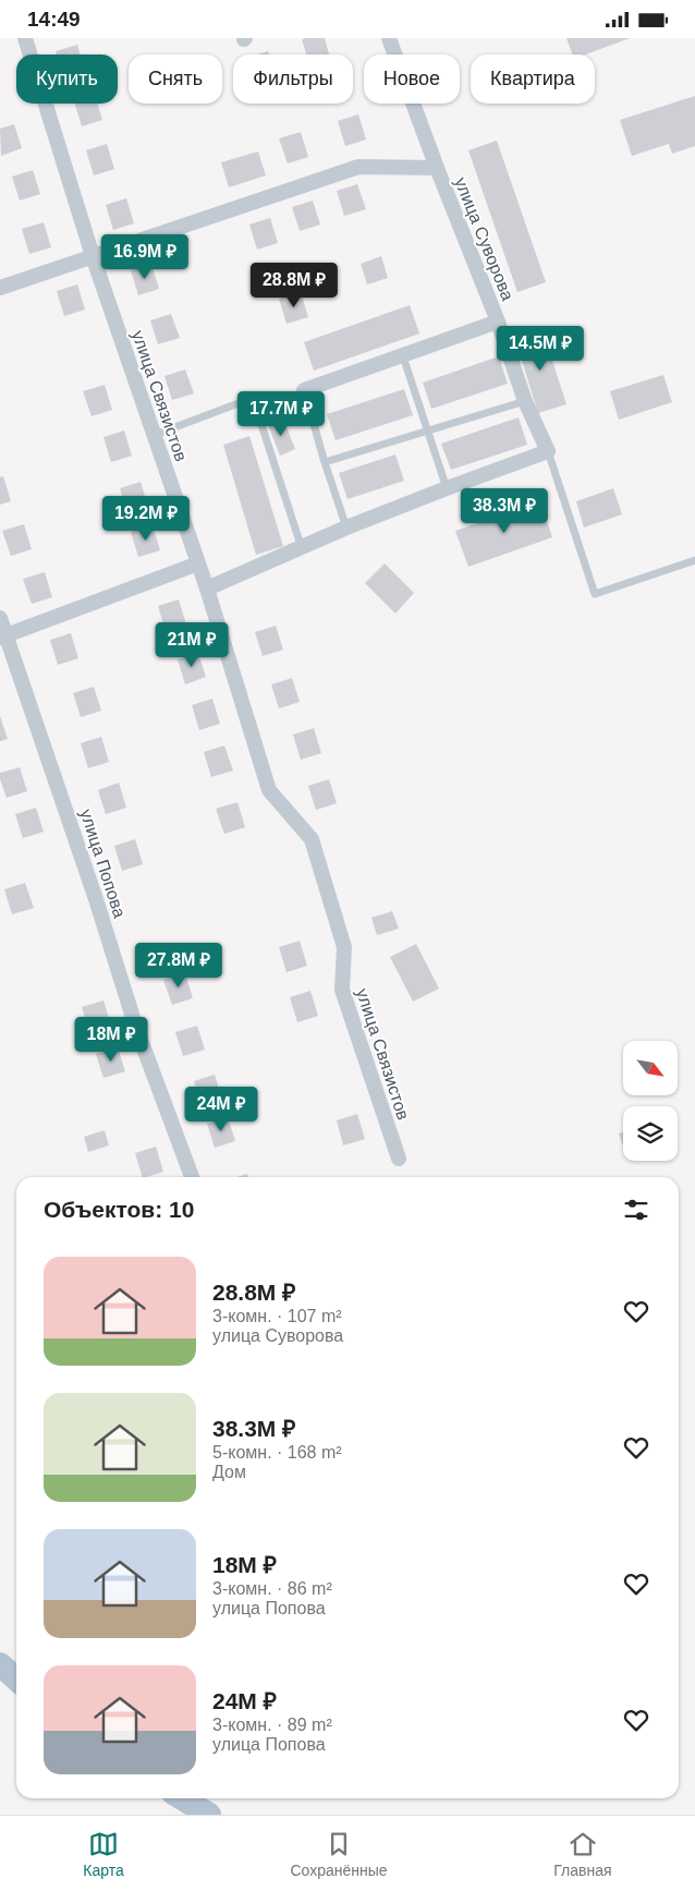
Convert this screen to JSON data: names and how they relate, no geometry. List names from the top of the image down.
{
  "streets": {
    "street": ["улица Суворова", "улица Связистов", "улица Попова"]
  },
  "north": "bottom right",
  "page": {
    "status": "14:49",
    "chip": [
      "Купить",
      "Снять",
      "Фильтры",
      "Новое",
      "Квартира"
    ],
    "price": [
      "16.9M ₽",
      "28.8M ₽",
      "14.5M ₽",
      "17.7M ₽",
      "38.3M ₽",
      "19.2M ₽",
      "21M ₽",
      "27.8M ₽",
      "18M ₽",
      "24M ₽"
    ],
    "heading": "Объектов: 10",
    "list": [
      {
        "name": "28.8M ₽",
        "note": "3-комн. · 107 m² · улица Суворова"
      },
      {
        "name": "38.3M ₽",
        "note": "5-комн. · 168 m² · Дом"
      },
      {
        "name": "18M ₽",
        "note": "3-комн. · 86 m² · улица Попова"
      },
      {
        "name": "24M ₽",
        "note": "3-комн. · 89 m² · улица Попова"
      }
    ],
    "tabs": ["Карта", "Сохранённые", "Главная"]
  }
}
